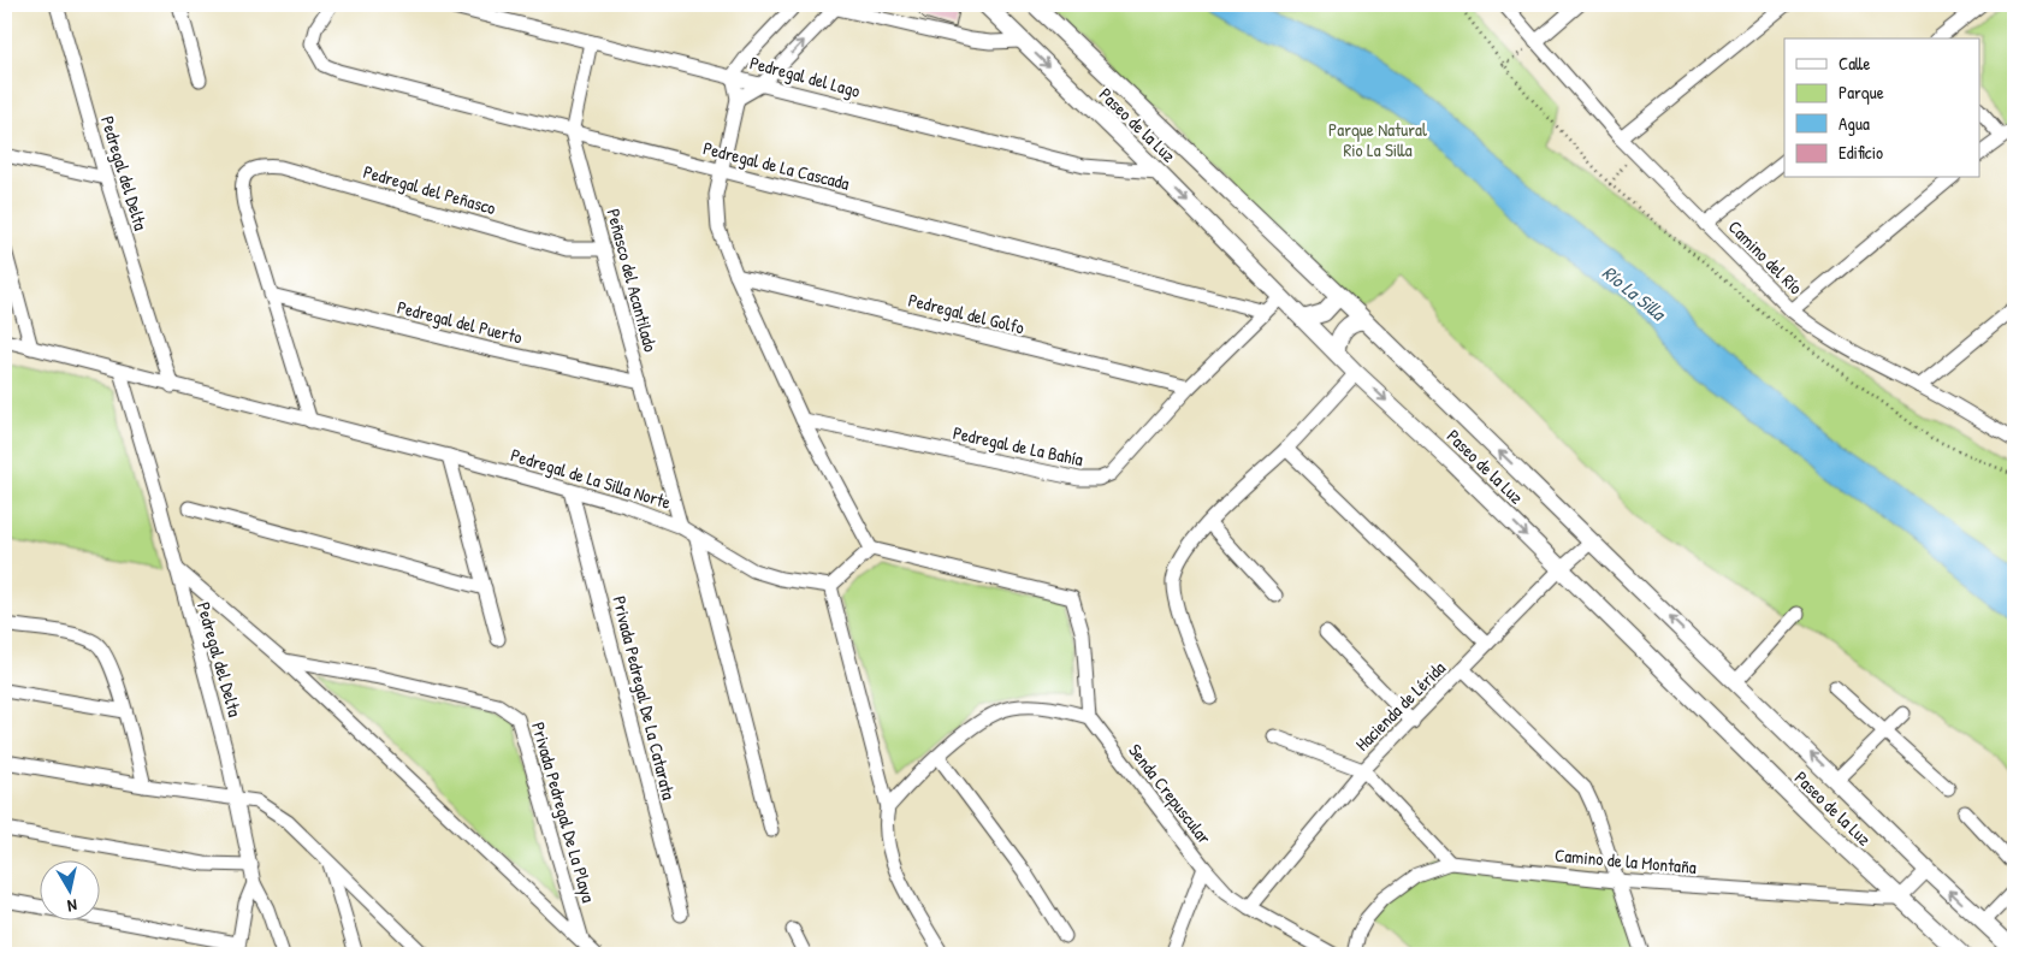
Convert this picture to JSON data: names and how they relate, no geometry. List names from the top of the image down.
{
  "streets": {
    "street": [
      "Pedregal del Lago",
      "Paseo de la Luz",
      "Pedregal de La Cascada",
      "Pedregal del Delta",
      "Pedregal del Peñasco",
      "Camino del Río",
      "Peñasco del Acantilado",
      "Pedregal del Golfo",
      "Pedregal del Puerto",
      "Pedregal de La Bahía",
      "Pedregal de La Silla Norte",
      "Privada Pedregal De La Catarata",
      "Hacienda de Lérida",
      "Senda Crepuscular",
      "Privada Pedregal De La Playa",
      "Camino de la Montaña"
    ]
  },
  "crossings": [
    ["Pedregal del Lago", "Paseo de la Luz"],
    ["Pedregal del Lago", "Peñasco del Acantilado"],
    ["Paseo de la Luz", "Hacienda de Lérida"],
    ["Paseo de la Luz", "Camino de la Montaña"],
    ["Pedregal de La Cascada", "Peñasco del Acantilado"],
    ["Pedregal de La Cascada", "Pedregal de La Bahía"],
    ["Pedregal del Delta", "Pedregal de La Silla Norte"],
    ["Pedregal del Delta", "Privada Pedregal De La Playa"],
    ["Pedregal del Peñasco", "Peñasco del Acantilado"],
    ["Pedregal del Peñasco", "Pedregal del Puerto"],
    ["Peñasco del Acantilado", "Pedregal del Puerto"],
    ["Peñasco del Acantilado", "Pedregal de La Silla Norte"],
    ["Pedregal del Golfo", "Pedregal de La Bahía"],
    ["Pedregal de La Silla Norte", "Privada Pedregal De La Catarata"],
    ["Hacienda de Lérida", "Senda Crepuscular"]
  ],
  "water": ["Río La Silla"],
  "parks": ["Parque Natural Rio La Silla"],
  "legend": [
    "Calle",
    "Parque",
    "Agua",
    "Edificio"
  ],
  "north": "bottom"
}
